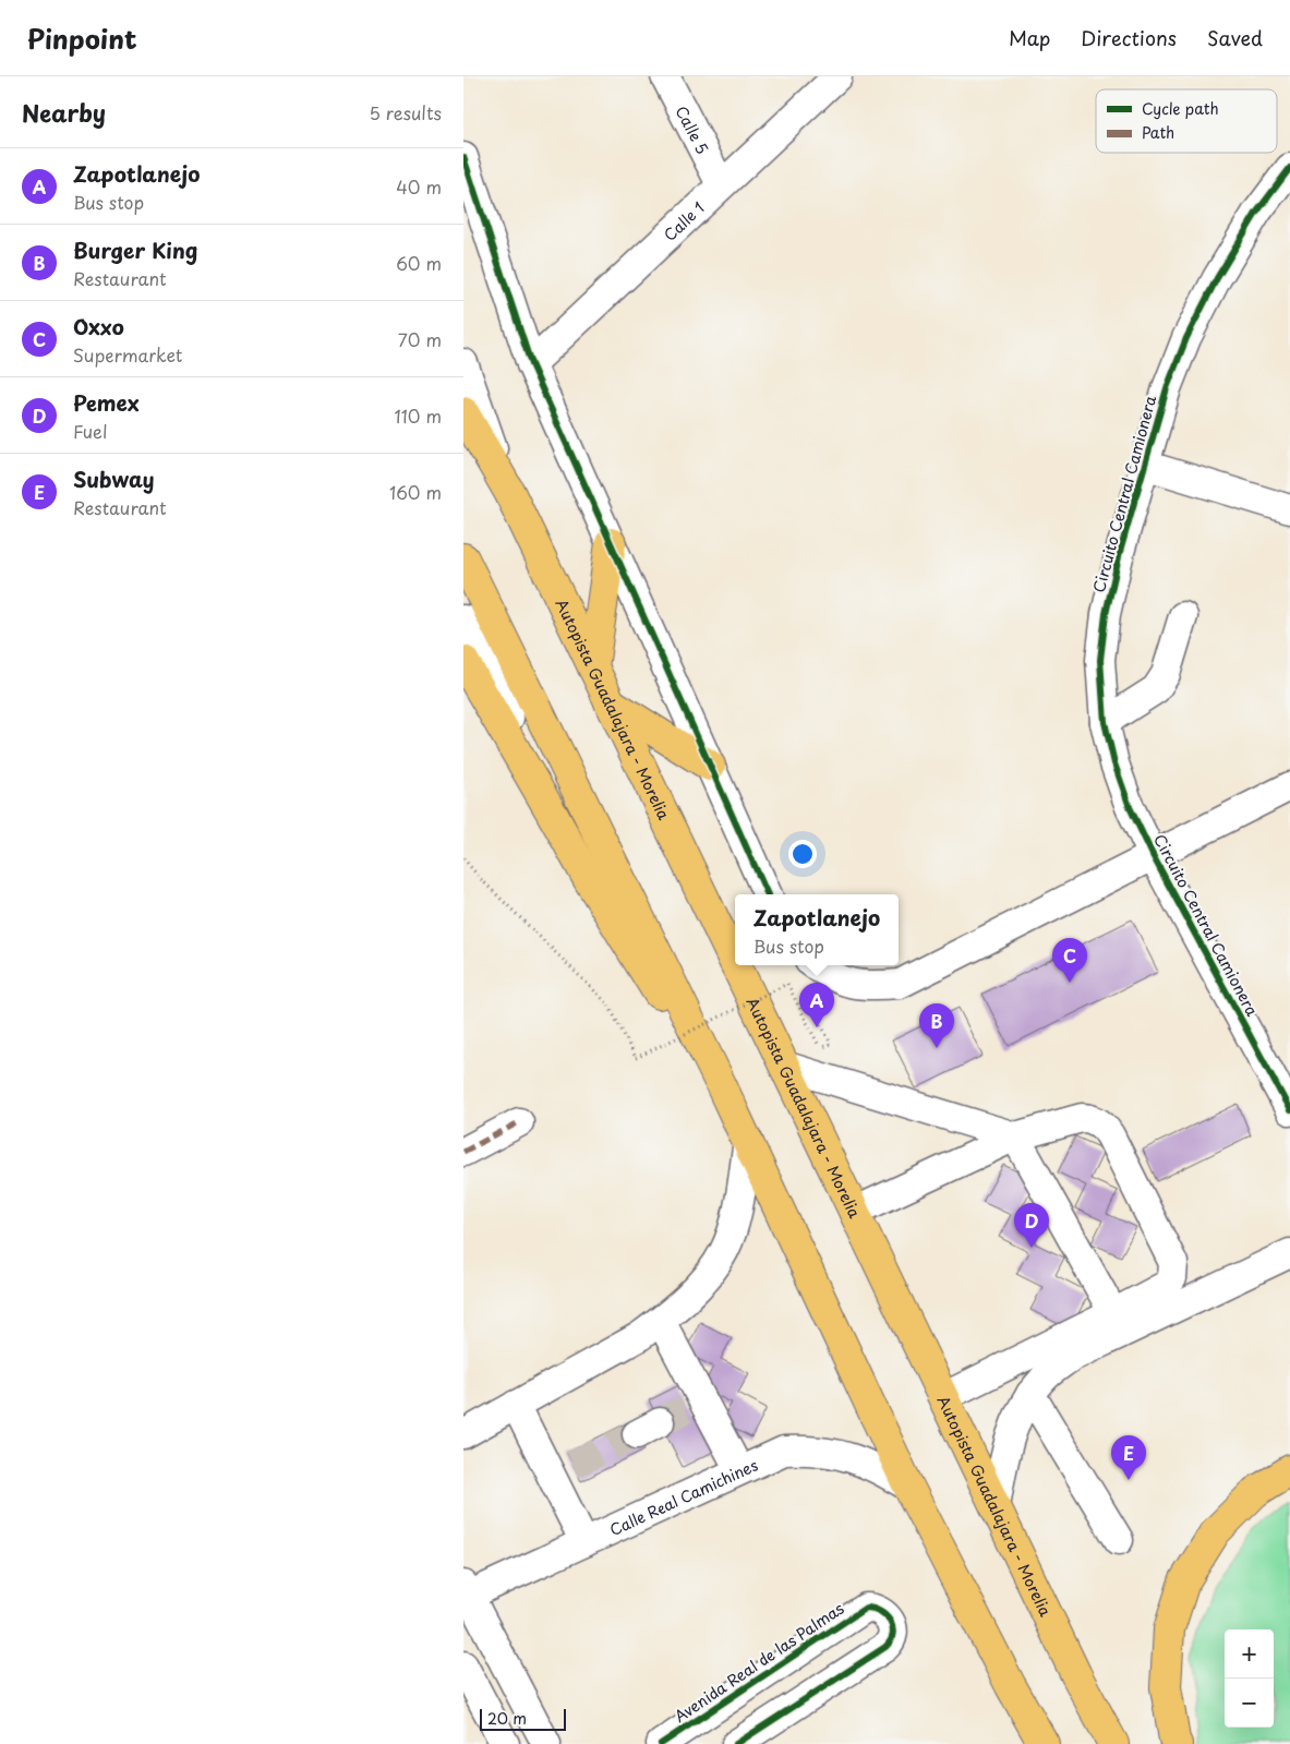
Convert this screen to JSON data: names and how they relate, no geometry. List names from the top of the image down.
{
  "streets": {
    "main road": ["Autopista Guadalajara - Morelia"],
    "street": [
      "Calle 5",
      "Calle 1",
      "Circuito Central Camionera",
      "Calle Real Camichines",
      "Avenida Real de las Palmas"
    ]
  },
  "crossings": [
    ["Calle 5", "Calle 1"]
  ],
  "legend": ["Cycle path", "Path"],
  "scale_bar": "20 m",
  "page": {
    "header": "Pinpoint",
    "nav": ["Map", "Directions", "Saved"],
    "heading": ["Nearby", "5 results"],
    "list": [
      {
        "mark": "A",
        "name": "Zapotlanejo",
        "note": "Bus stop",
        "value": "40 m"
      },
      {
        "mark": "B",
        "name": "Burger King",
        "note": "Restaurant",
        "value": "60 m"
      },
      {
        "mark": "C",
        "name": "Oxxo",
        "note": "Supermarket",
        "value": "70 m"
      },
      {
        "mark": "D",
        "name": "Pemex",
        "note": "Fuel",
        "value": "110 m"
      },
      {
        "mark": "E",
        "name": "Subway",
        "note": "Restaurant",
        "value": "160 m"
      }
    ],
    "popup": ["Zapotlanejo", "Bus stop"],
    "pins": [
      "C",
      "A",
      "B",
      "D",
      "E"
    ],
    "map_buttons": ["+", "−"],
    "scale": "20 m"
  }
}
